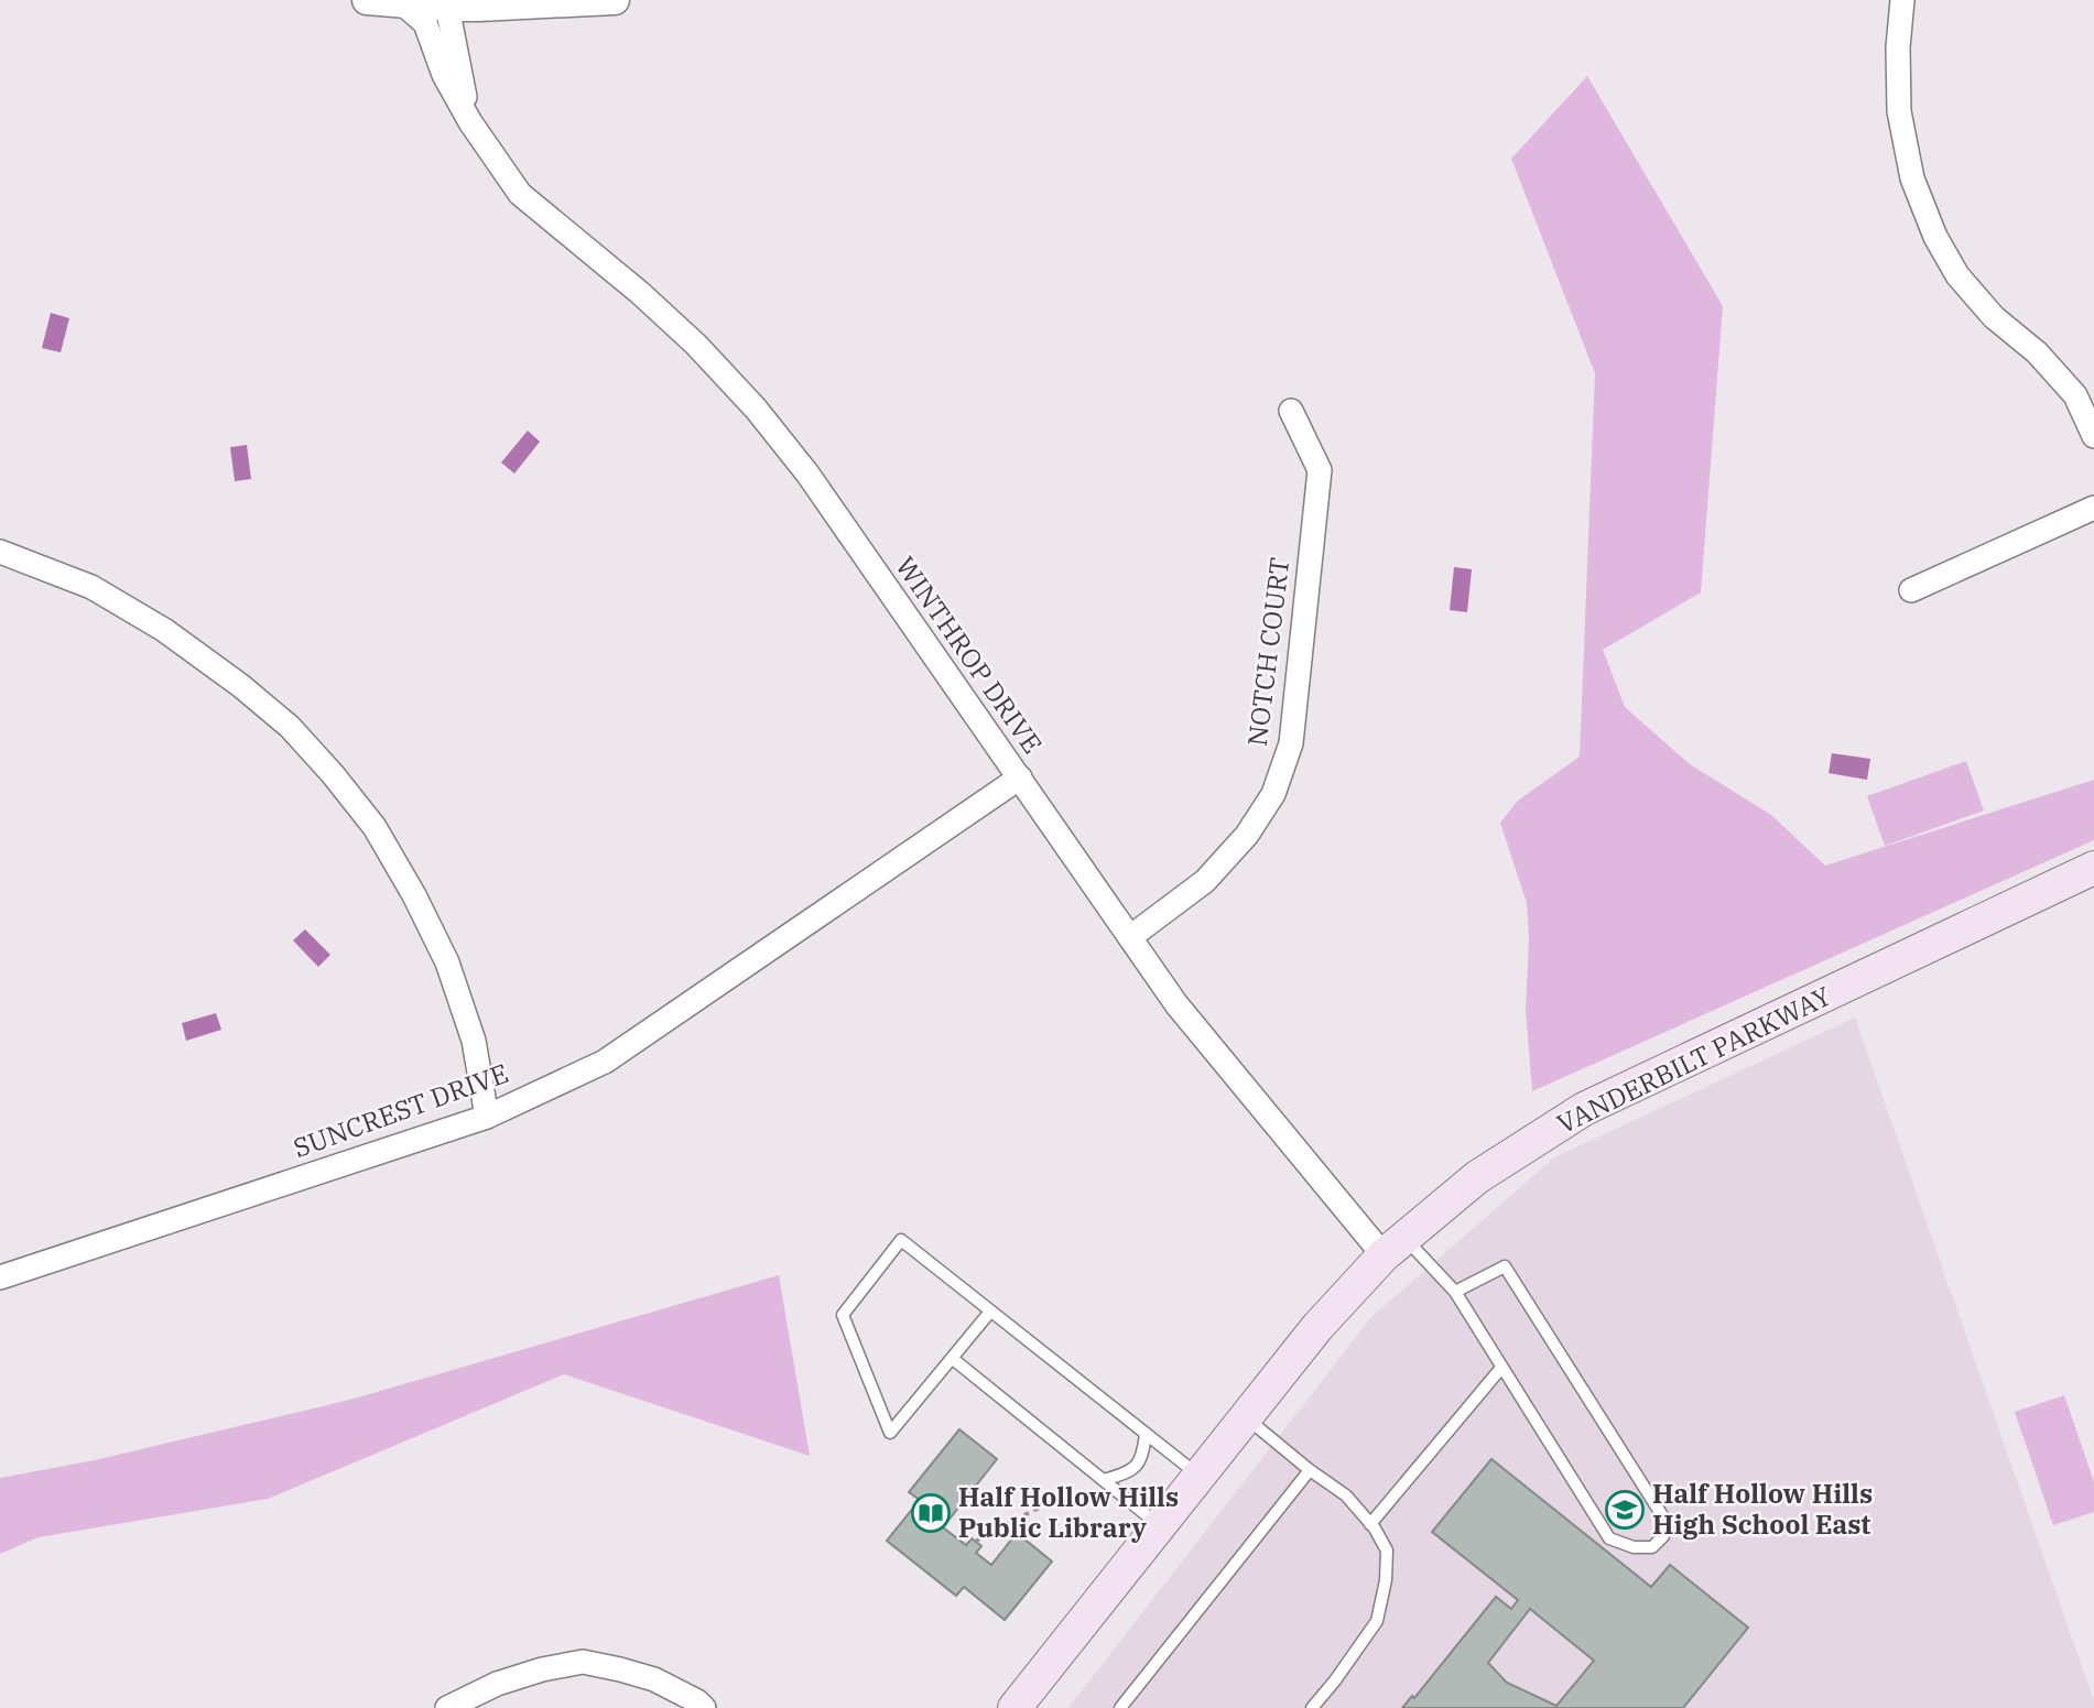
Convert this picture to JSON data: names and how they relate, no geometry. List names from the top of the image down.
{
  "streets": {
    "main road": ["VANDERBILT PARKWAY"],
    "street": ["NOTCH COURT", "WINTHROP DRIVE", "SUNCREST DRIVE"]
  },
  "crossings": [
    ["NOTCH COURT", "WINTHROP DRIVE"],
    ["WINTHROP DRIVE", "VANDERBILT PARKWAY"],
    ["WINTHROP DRIVE", "SUNCREST DRIVE"]
  ],
  "places": {
    "school or university": ["Half Hollow Hills High School East"],
    "library": ["Half Hollow Hills Public Library"]
  }
}
